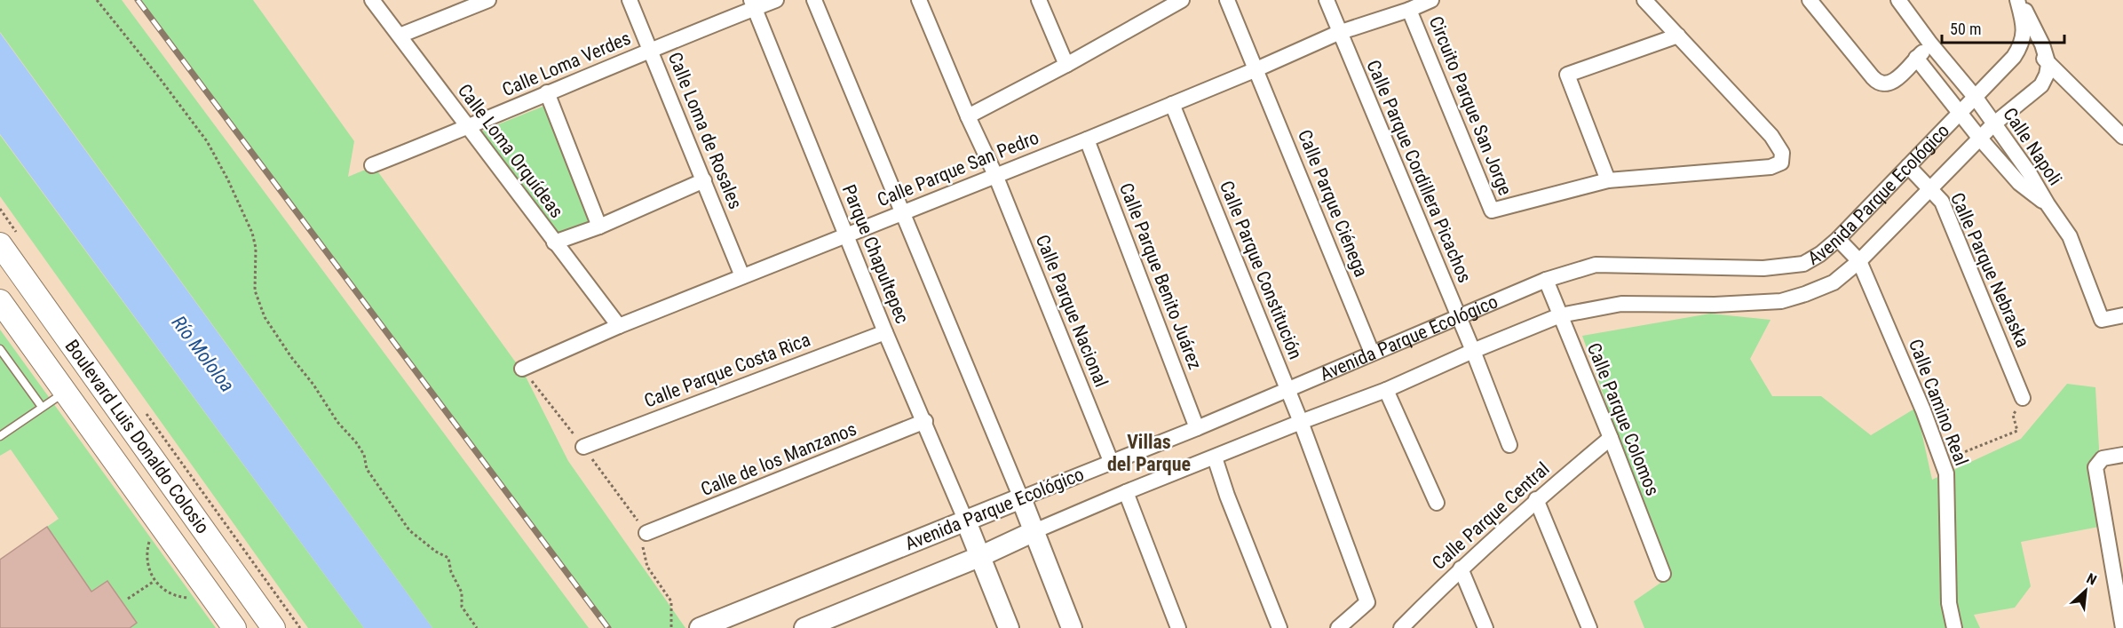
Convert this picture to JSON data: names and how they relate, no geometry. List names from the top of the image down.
{
  "streets": {
    "main road": ["Boulevard Luis Donaldo Colosio"],
    "street": [
      "Calle Loma Verdes",
      "Circuito Parque San Jorge",
      "Calle Loma de Rosales",
      "Calle Napoli",
      "Calle Loma Orquídeas",
      "Calle Parque San Pedro",
      "Calle Parque Cordillera Picachos",
      "Avenida Parque Ecológico",
      "Calle Parque Ciénega",
      "Parque Chapultepec",
      "Calle Parque Constitución",
      "Calle Parque Nebraska",
      "Calle Parque Benito Juárez",
      "Calle Parque Nacional",
      "Calle Parque Costa Rica",
      "Calle Camino Real",
      "Calle Parque Colomos",
      "Calle de los Manzanos",
      "Calle Parque Central"
    ]
  },
  "crossings": [
    ["Calle Loma Verdes", "Calle Loma de Rosales"],
    ["Calle Loma Verdes", "Calle Loma Orquídeas"],
    ["Calle Loma Verdes", "Parque Chapultepec"],
    ["Circuito Parque San Jorge", "Calle Parque San Pedro"],
    ["Calle Loma de Rosales", "Calle Parque San Pedro"],
    ["Calle Napoli", "Avenida Parque Ecológico"],
    ["Calle Loma Orquídeas", "Calle Parque San Pedro"],
    ["Calle Parque San Pedro", "Calle Parque Cordillera Picachos"],
    ["Calle Parque San Pedro", "Calle Parque Ciénega"],
    ["Calle Parque San Pedro", "Parque Chapultepec"],
    ["Calle Parque San Pedro", "Calle Parque Constitución"],
    ["Calle Parque San Pedro", "Calle Parque Benito Juárez"],
    ["Calle Parque San Pedro", "Calle Parque Nacional"],
    ["Calle Parque Cordillera Picachos", "Avenida Parque Ecológico"],
    ["Avenida Parque Ecológico", "Calle Parque Ciénega"],
    ["Avenida Parque Ecológico", "Parque Chapultepec"],
    ["Avenida Parque Ecológico", "Calle Parque Constitución"],
    ["Avenida Parque Ecológico", "Calle Parque Nebraska"],
    ["Avenida Parque Ecológico", "Calle Parque Benito Juárez"],
    ["Avenida Parque Ecológico", "Calle Parque Nacional"],
    ["Avenida Parque Ecológico", "Calle Camino Real"],
    ["Avenida Parque Ecológico", "Calle Parque Colomos"],
    ["Parque Chapultepec", "Calle Parque Costa Rica"],
    ["Parque Chapultepec", "Calle de los Manzanos"],
    ["Calle Parque Colomos", "Calle Parque Central"]
  ],
  "districts": ["Villas del Parque"],
  "water": ["Río Mololoa"],
  "scale_bar": "50 m",
  "north": "top right"
}
